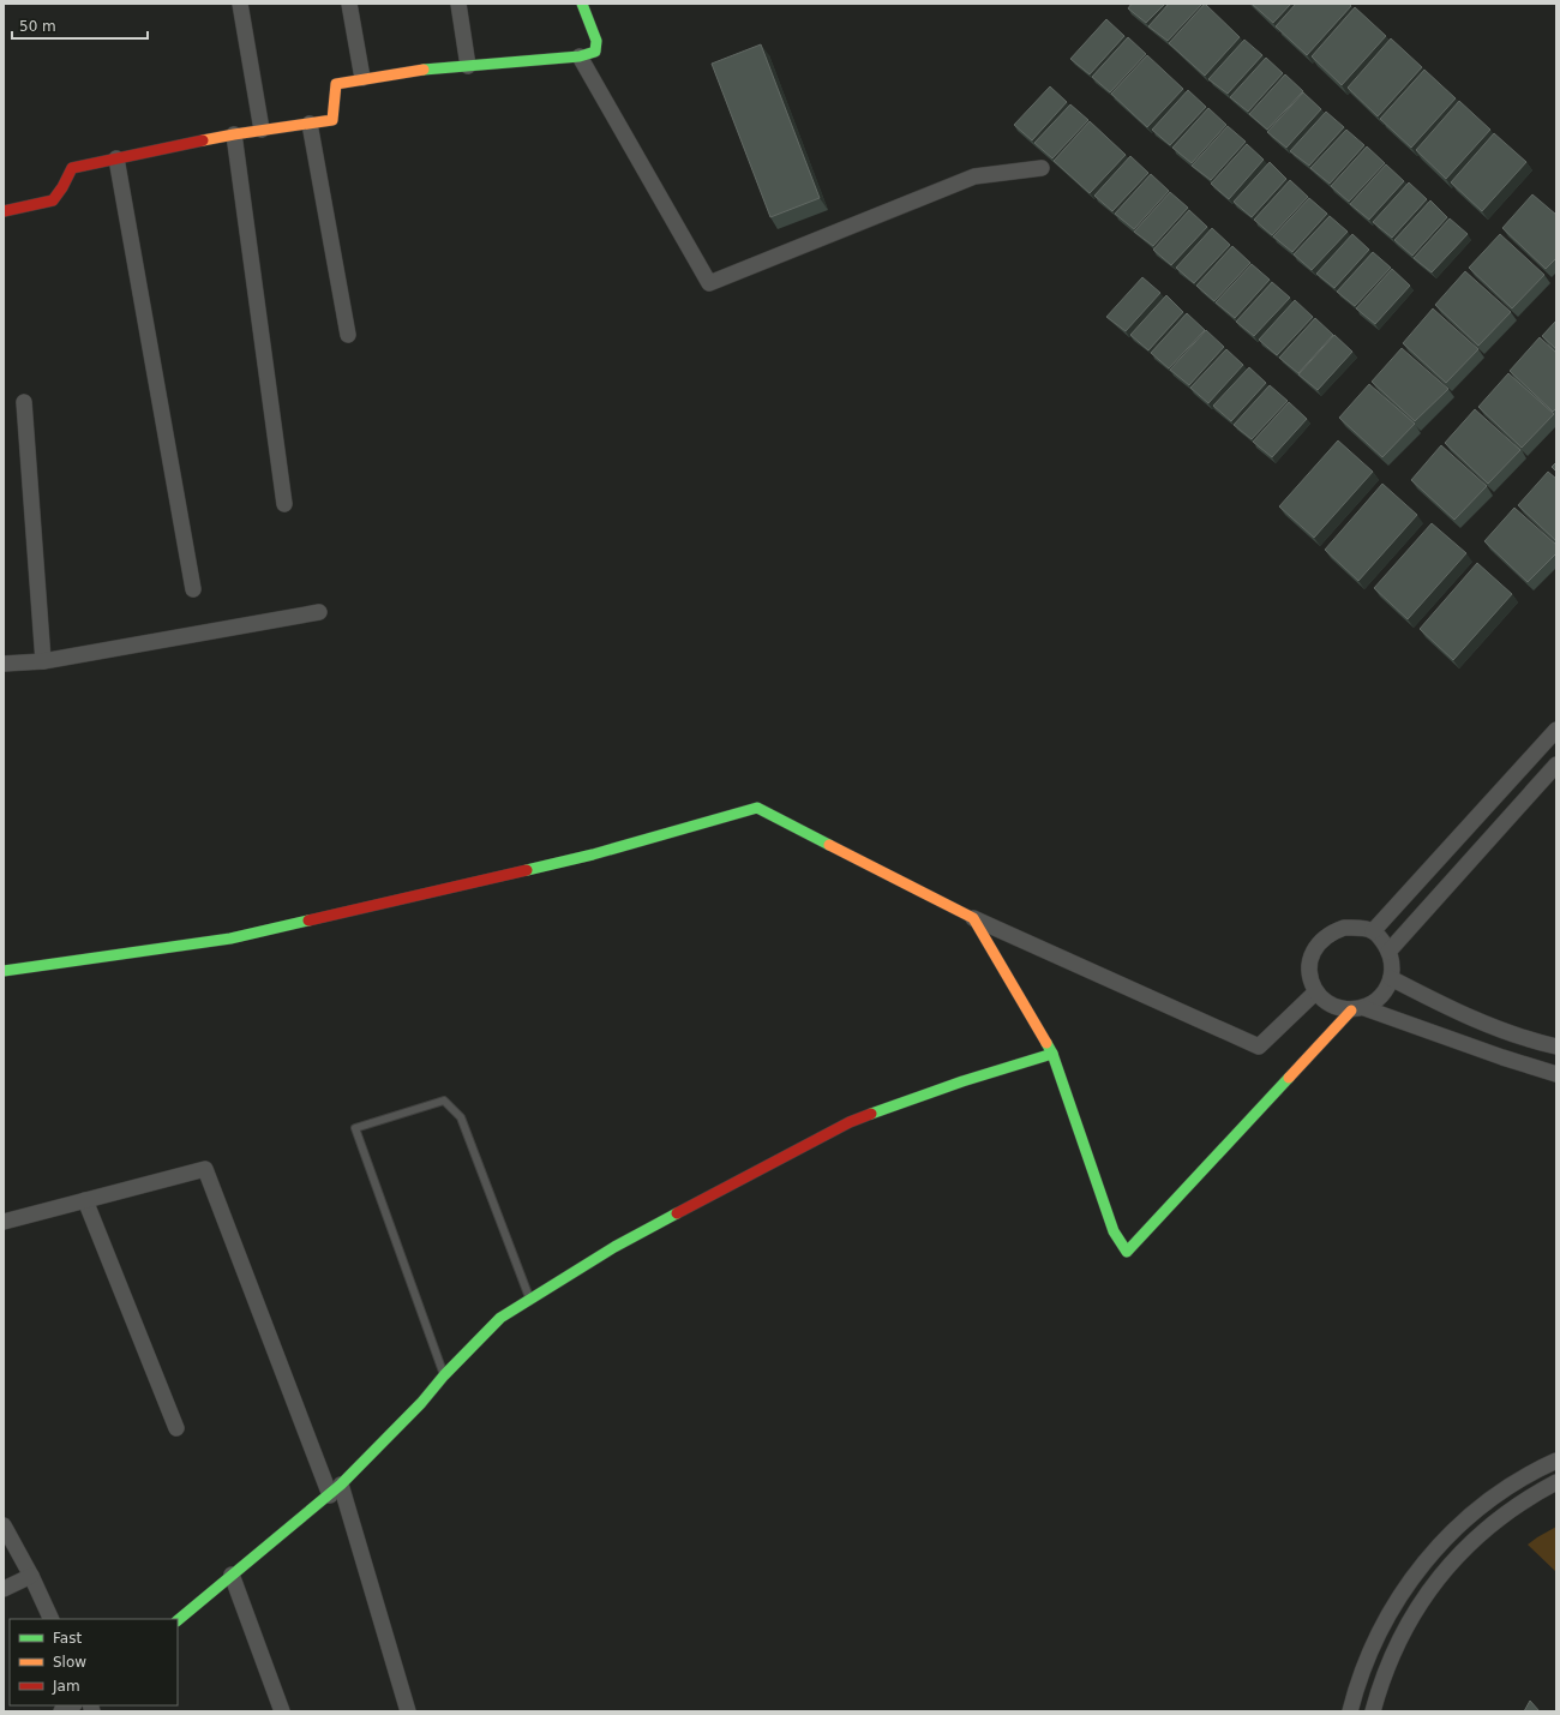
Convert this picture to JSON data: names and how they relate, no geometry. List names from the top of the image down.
{
  "legend": ["Fast", "Slow", "Jam"],
  "scale_bar": "50 m"
}
